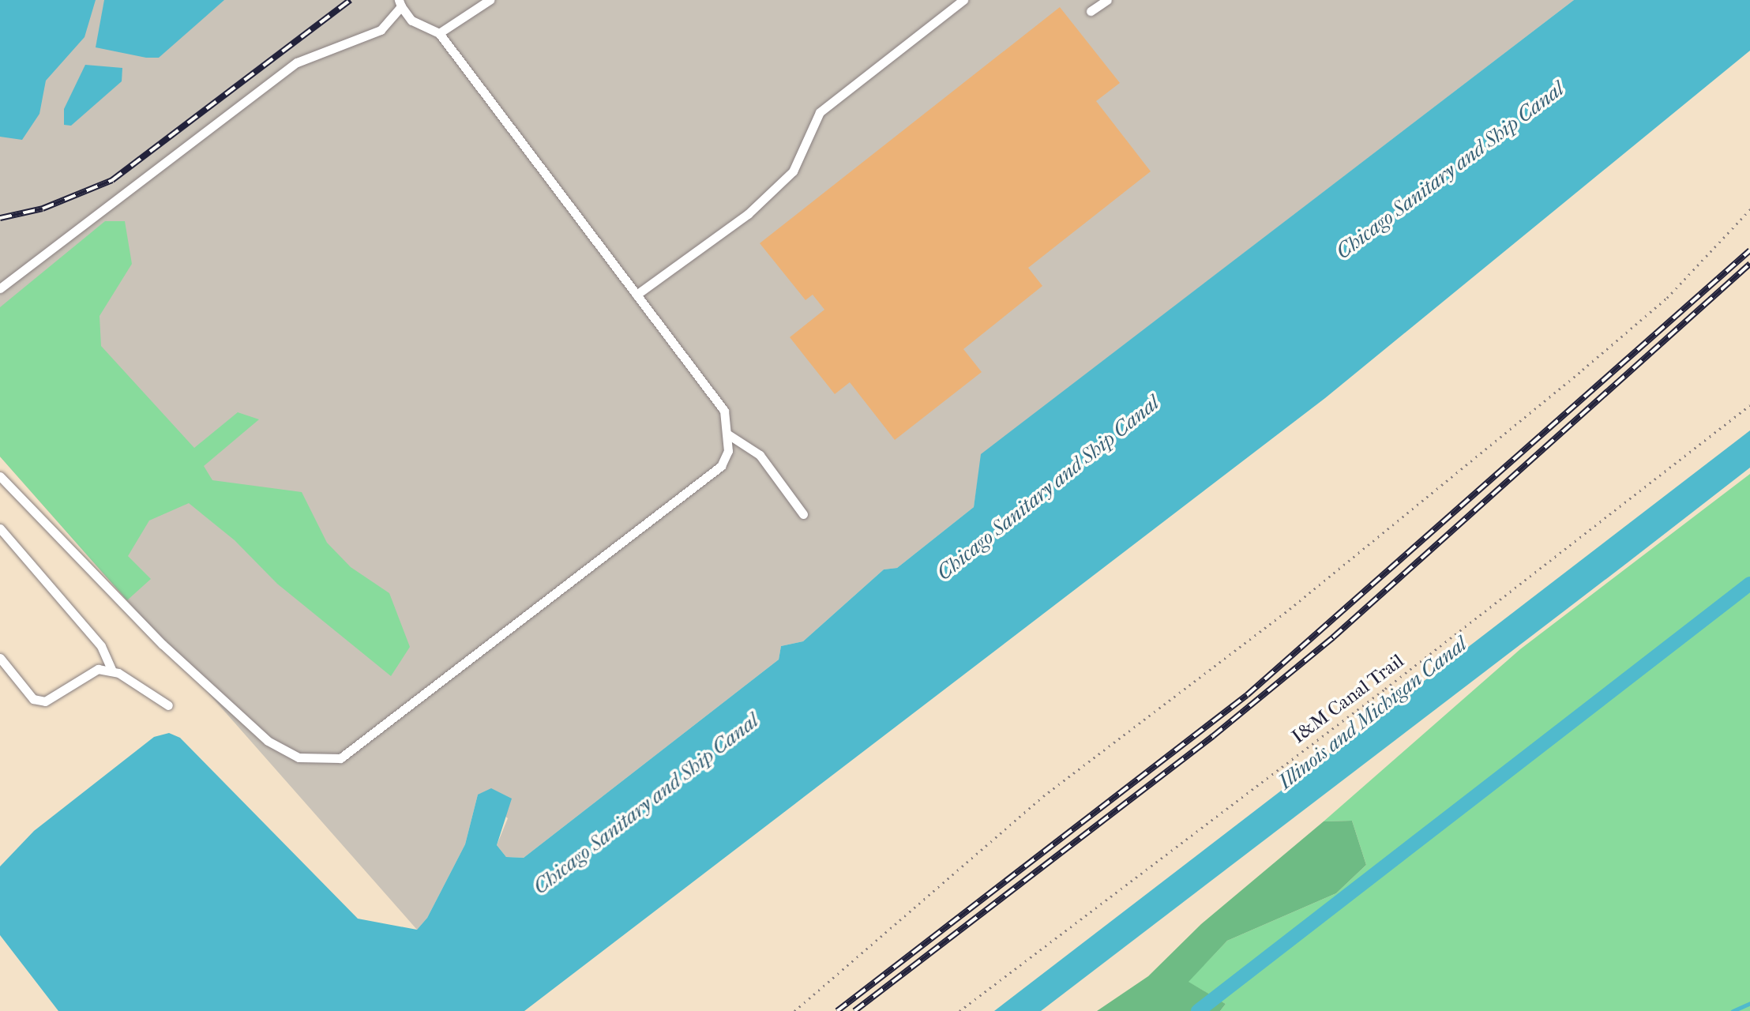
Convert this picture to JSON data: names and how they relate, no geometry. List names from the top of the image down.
{
  "streets": {
    "path": ["I&M Canal Trail"]
  },
  "water": ["Chicago Sanitary and Ship Canal", "Illinois and Michigan Canal"]
}
